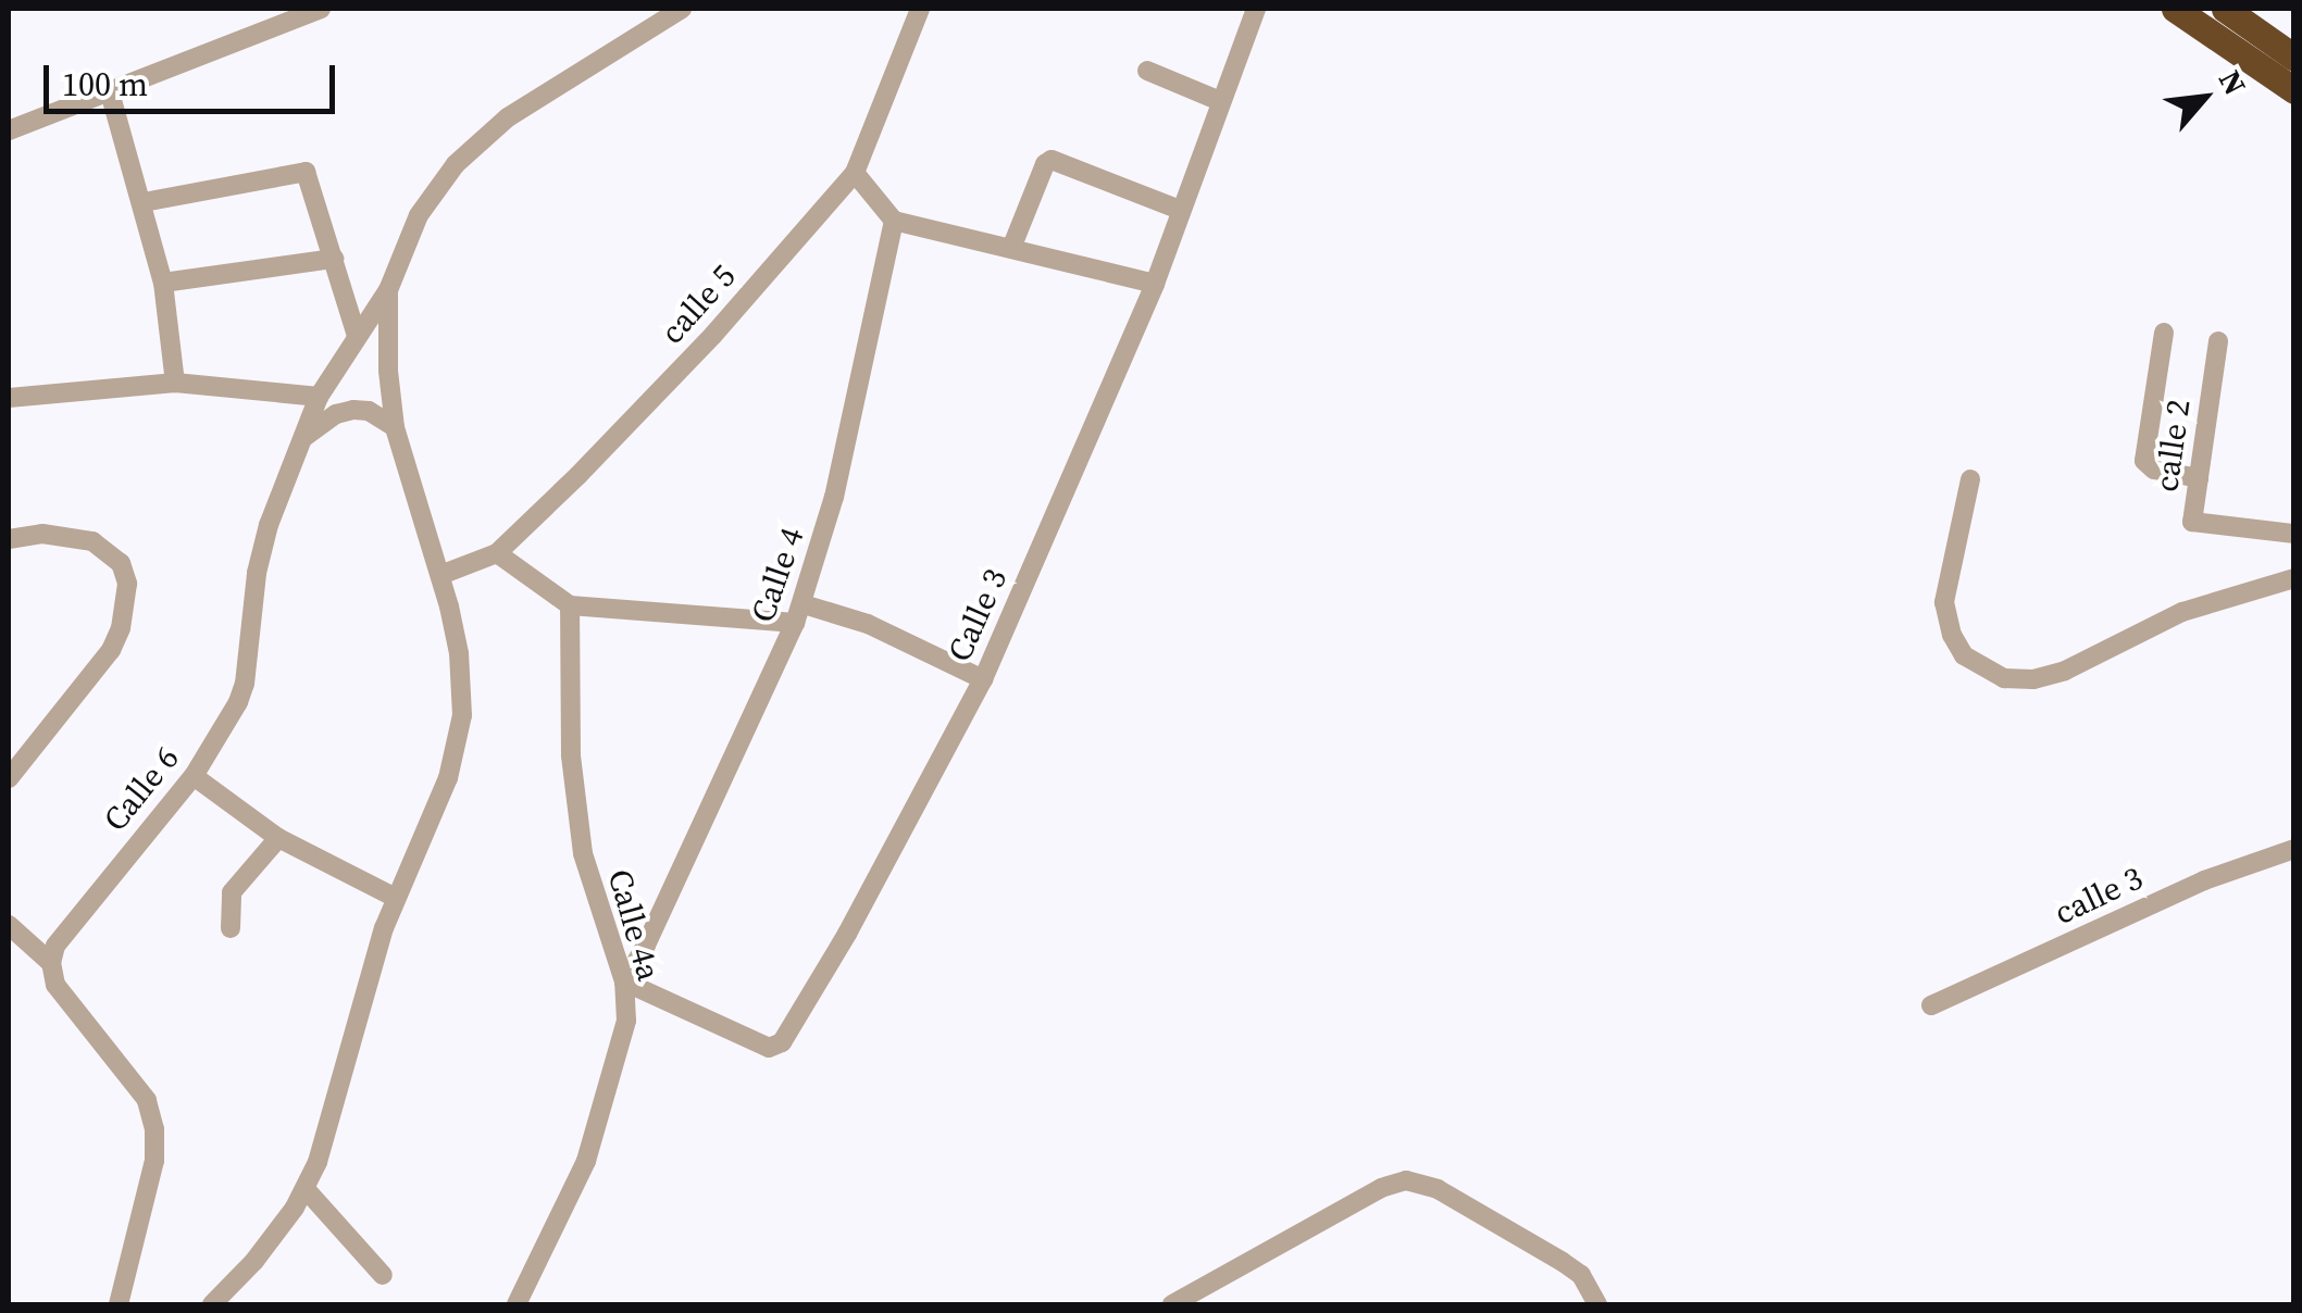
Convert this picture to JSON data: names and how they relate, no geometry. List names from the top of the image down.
{
  "streets": {
    "street": [
      "calle 5",
      "calle 2",
      "Calle 4",
      "Calle 3",
      "Calle 6",
      "calle 3",
      "Calle 4a"
    ]
  },
  "crossings": [
    ["calle 5", "Calle 6"],
    ["Calle 4", "Calle 3"],
    ["Calle 4", "Calle 4a"],
    ["Calle 3", "Calle 4a"]
  ],
  "scale_bar": "100 m",
  "north": "top right"
}
